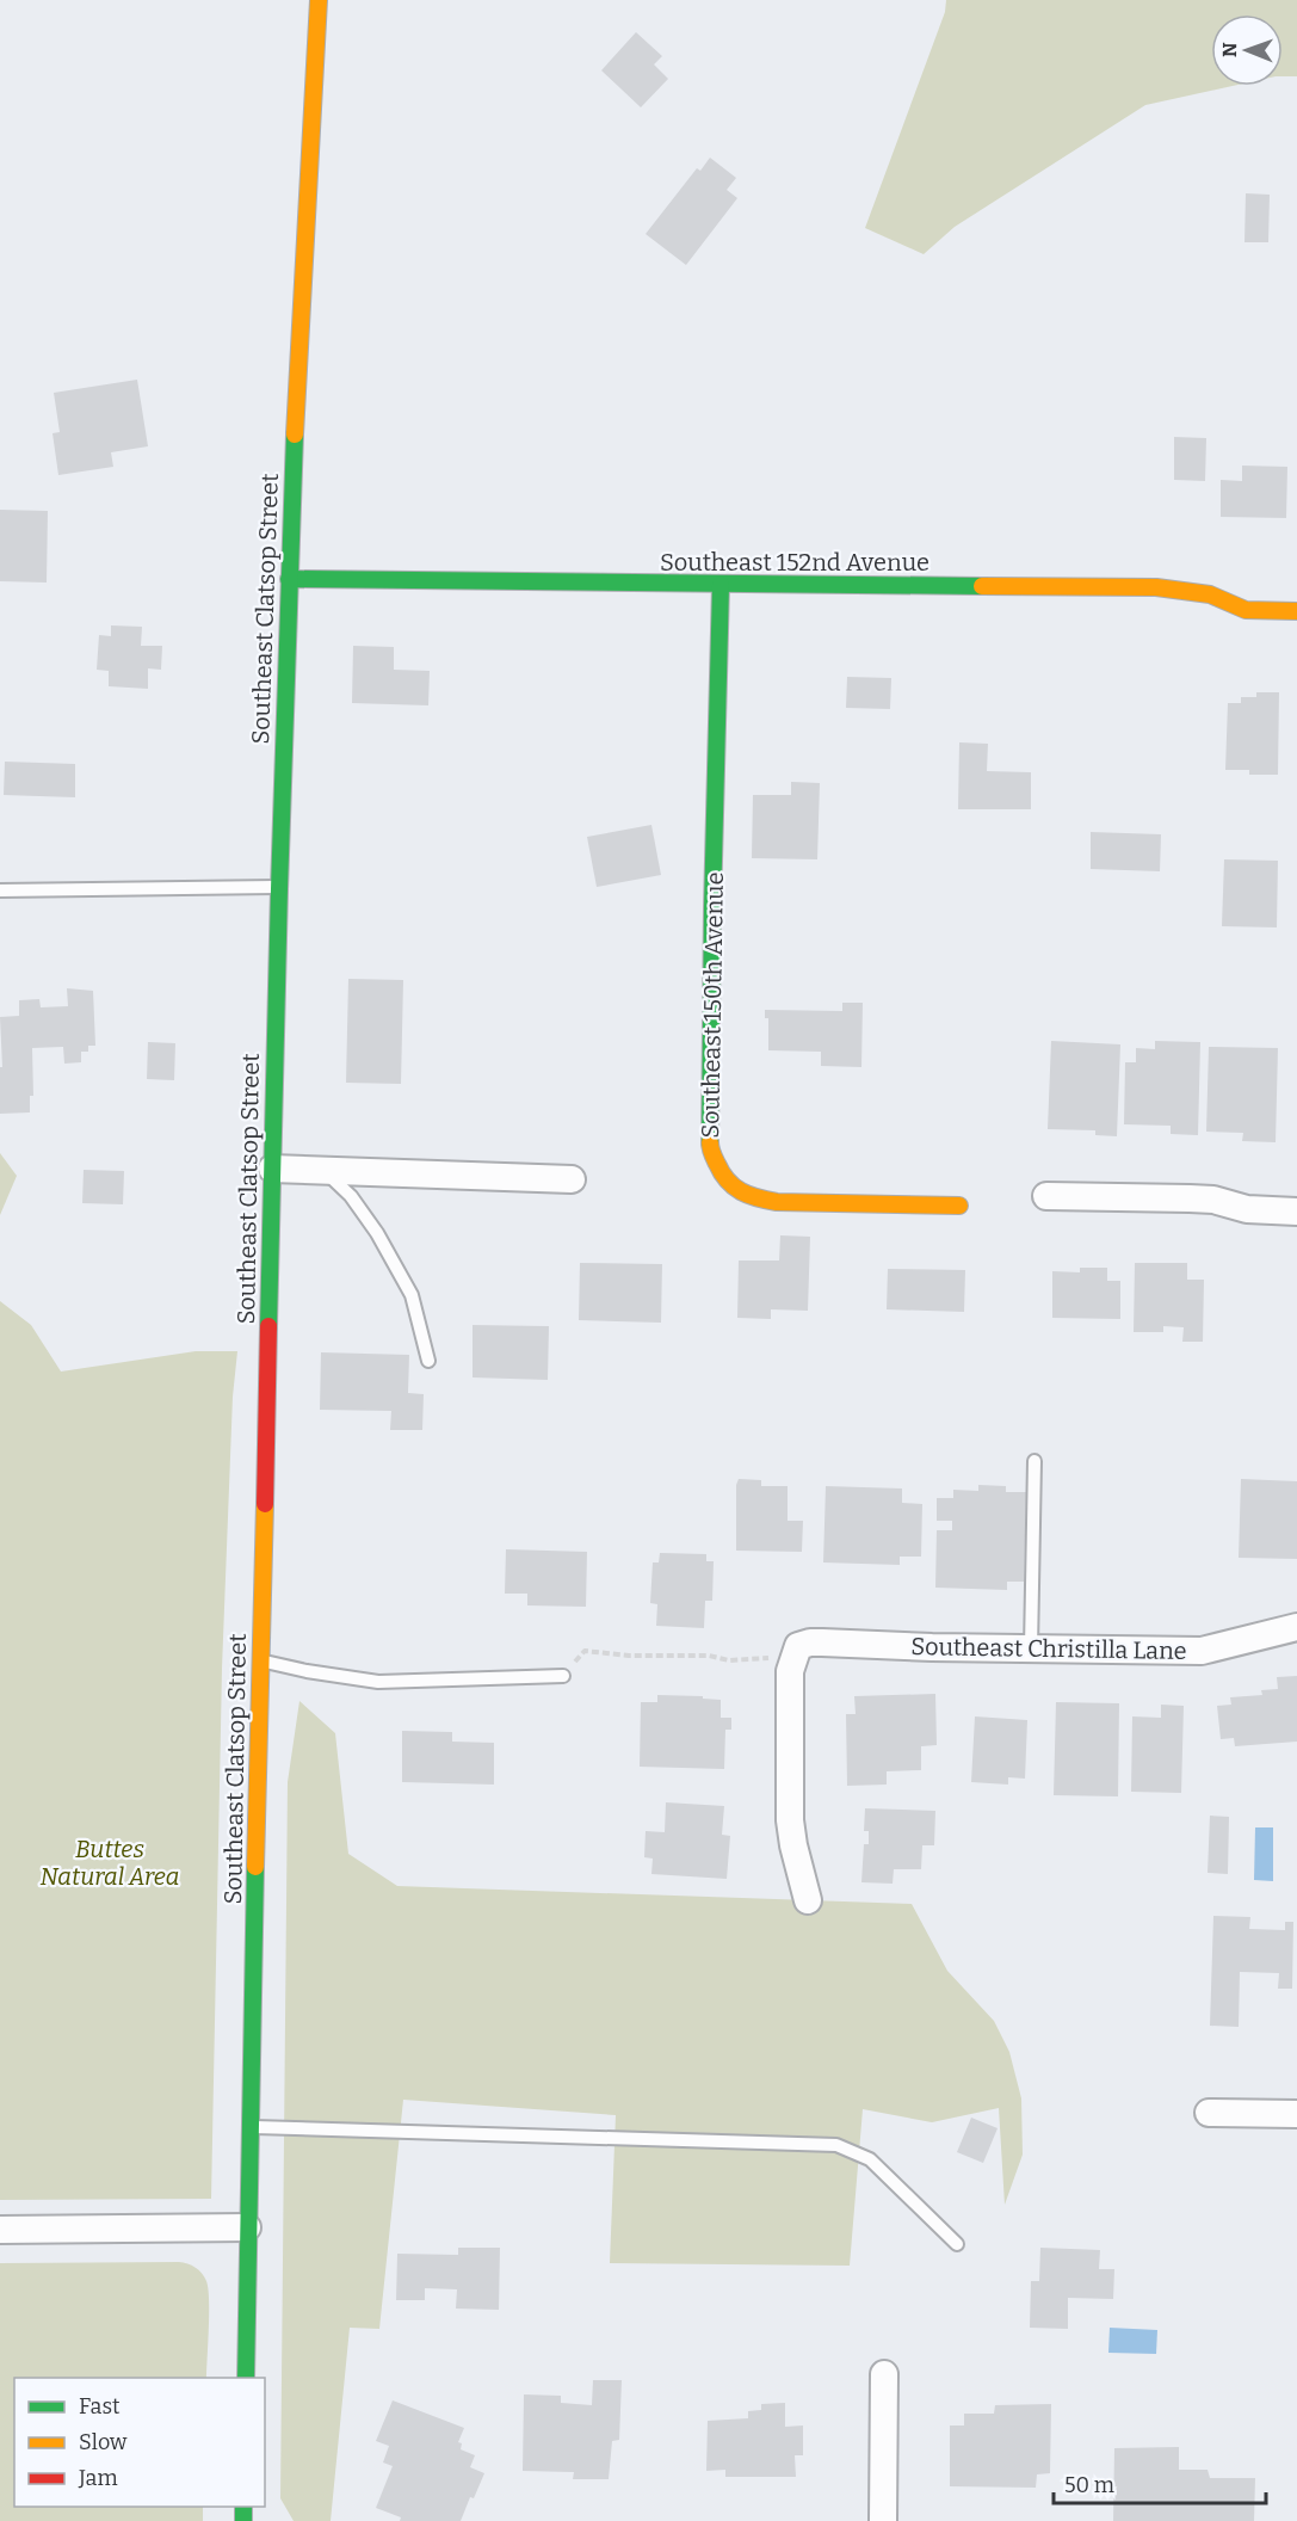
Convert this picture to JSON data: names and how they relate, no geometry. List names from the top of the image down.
{
  "streets": {
    "street": [
      "Southeast 152nd Avenue",
      "Southeast Clatsop Street",
      "Southeast 150th Avenue",
      "Southeast Christilla Lane"
    ]
  },
  "crossings": [
    ["Southeast 152nd Avenue", "Southeast Clatsop Street"],
    ["Southeast 152nd Avenue", "Southeast 150th Avenue"]
  ],
  "parks": ["Buttes Natural Area"],
  "legend": ["Fast", "Slow", "Jam"],
  "scale_bar": "50 m",
  "north": "left"
}
